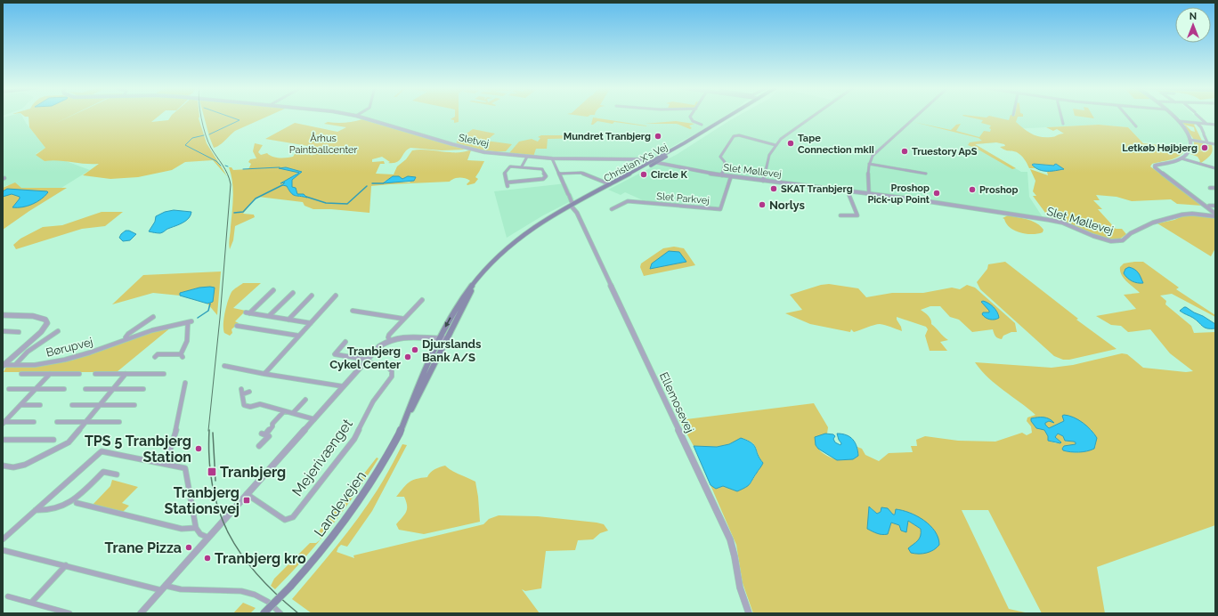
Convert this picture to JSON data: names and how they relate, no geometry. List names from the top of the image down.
{
  "streets": {
    "main road": ["Christian X's Vej", "Landevejen"],
    "street": [
      "Sletvej",
      "Slet Møllevej",
      "Slet Parkvej",
      "Børupvej",
      "Ellemosevej",
      "Mejerivænget"
    ]
  },
  "crossings": [
    ["Sletvej", "Christian X's Vej"],
    ["Sletvej", "Slet Møllevej"],
    ["Sletvej", "Ellemosevej"],
    ["Christian X's Vej", "Slet Møllevej"],
    ["Christian X's Vej", "Ellemosevej"],
    ["Christian X's Vej", "Landevejen"],
    ["Slet Møllevej", "Slet Parkvej"],
    ["Ellemosevej", "Landevejen"]
  ],
  "parks": ["Århus Paintballcenter"],
  "places": {
    "other": [
      "Mundret Tranbjerg",
      "Tape Connection mkII",
      "Letkøb Højbjerg",
      "Truestory ApS",
      "Circle K",
      "SKAT Tranbjerg",
      "Proshop",
      "Proshop Pick-up Point",
      "Norlys",
      "Djurslands Bank A/S",
      "Tranbjerg Cykel Center",
      "TPS 5 Tranbjerg Station",
      "Trane Pizza",
      "Tranbjerg kro"
    ],
    "transit": ["Tranbjerg", "Tranbjerg Stationsvej"]
  },
  "north": "top"
}
